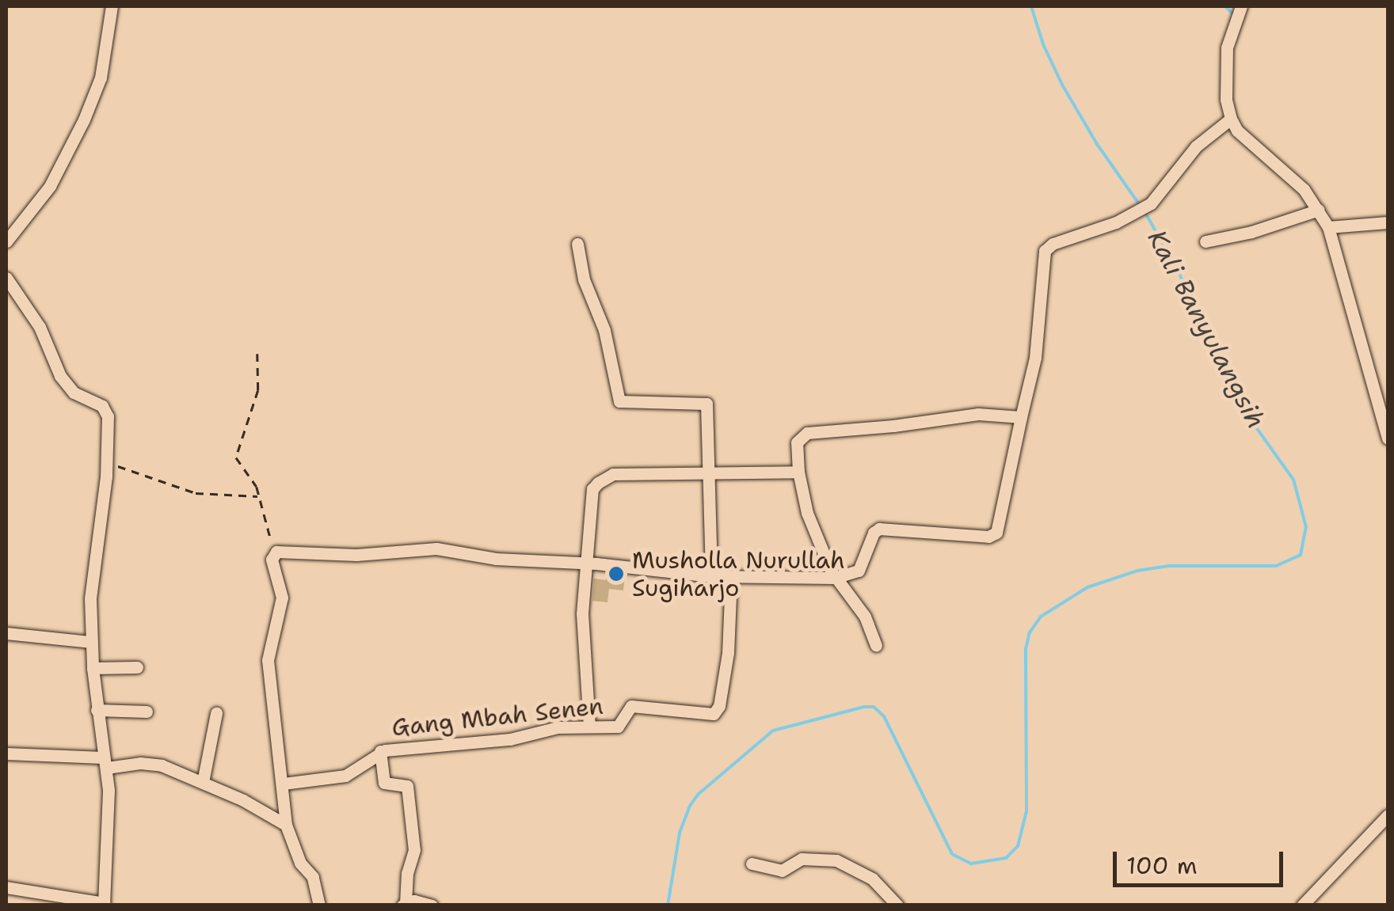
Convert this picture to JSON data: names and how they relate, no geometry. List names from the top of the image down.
{
  "streets": {
    "street": ["Gang Mbah Senen"]
  },
  "water": ["Kali Banyulangsih"],
  "places": ["Musholla Nurullah Sugiharjo"],
  "scale_bar": "100 m"
}
